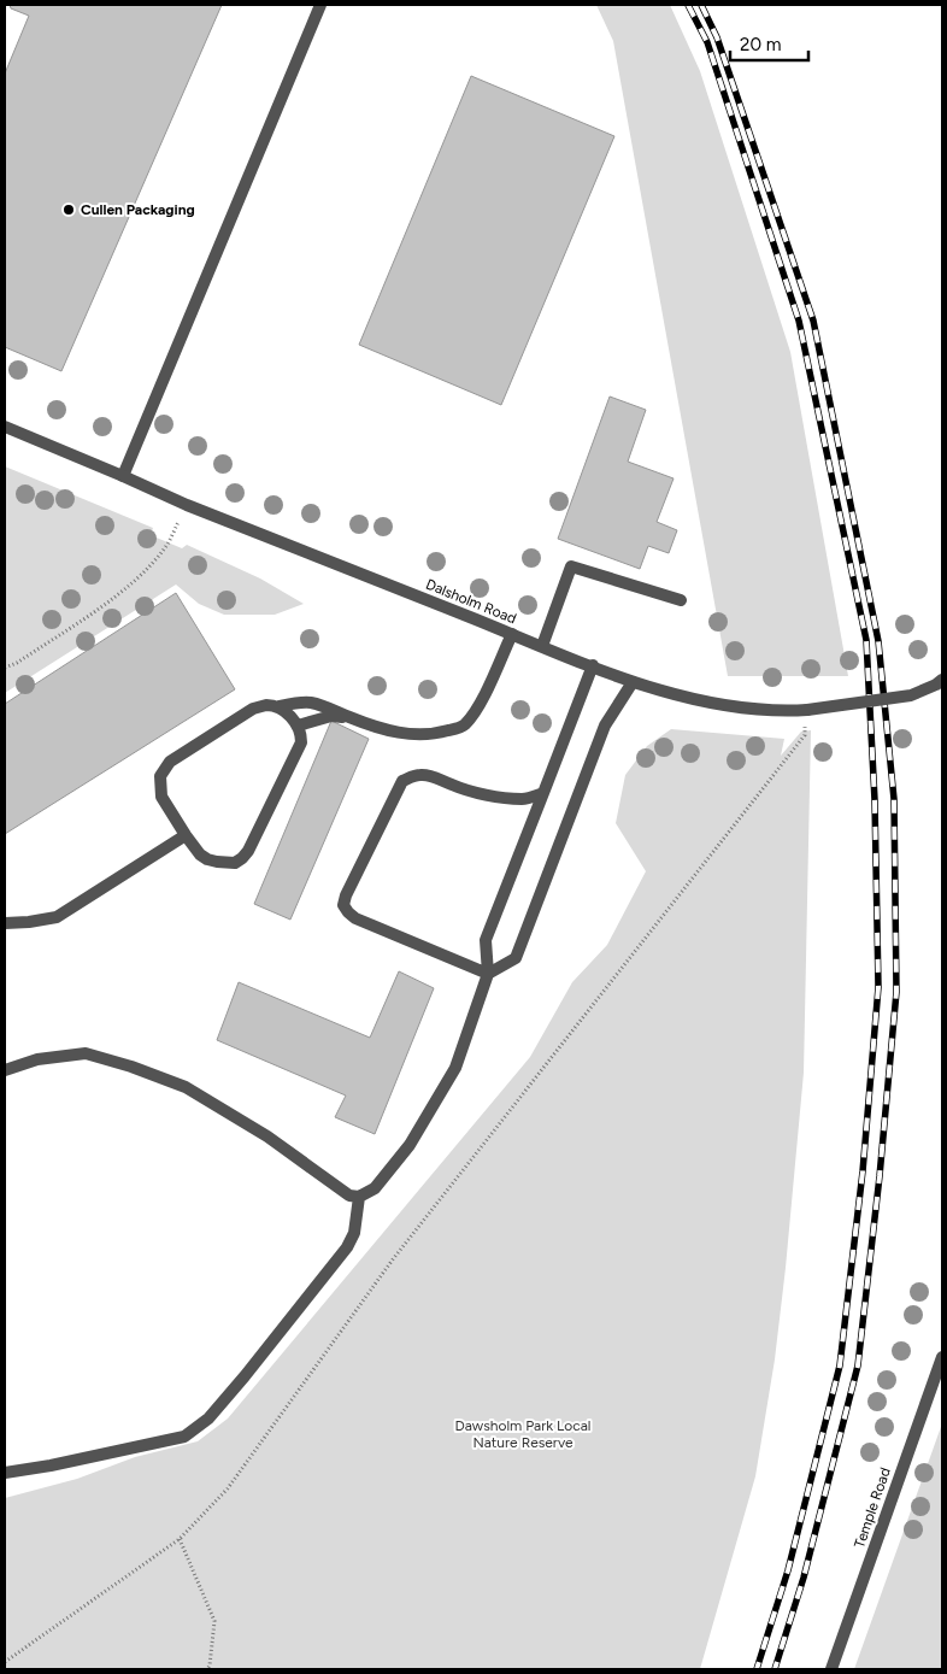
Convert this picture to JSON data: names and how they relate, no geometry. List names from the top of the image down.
{
  "streets": {
    "street": ["Dalsholm Road", "Temple Road"]
  },
  "parks": ["Dawsholm Park Local Nature Reserve"],
  "places": ["Cullen Packaging"],
  "scale_bar": "20 m"
}
